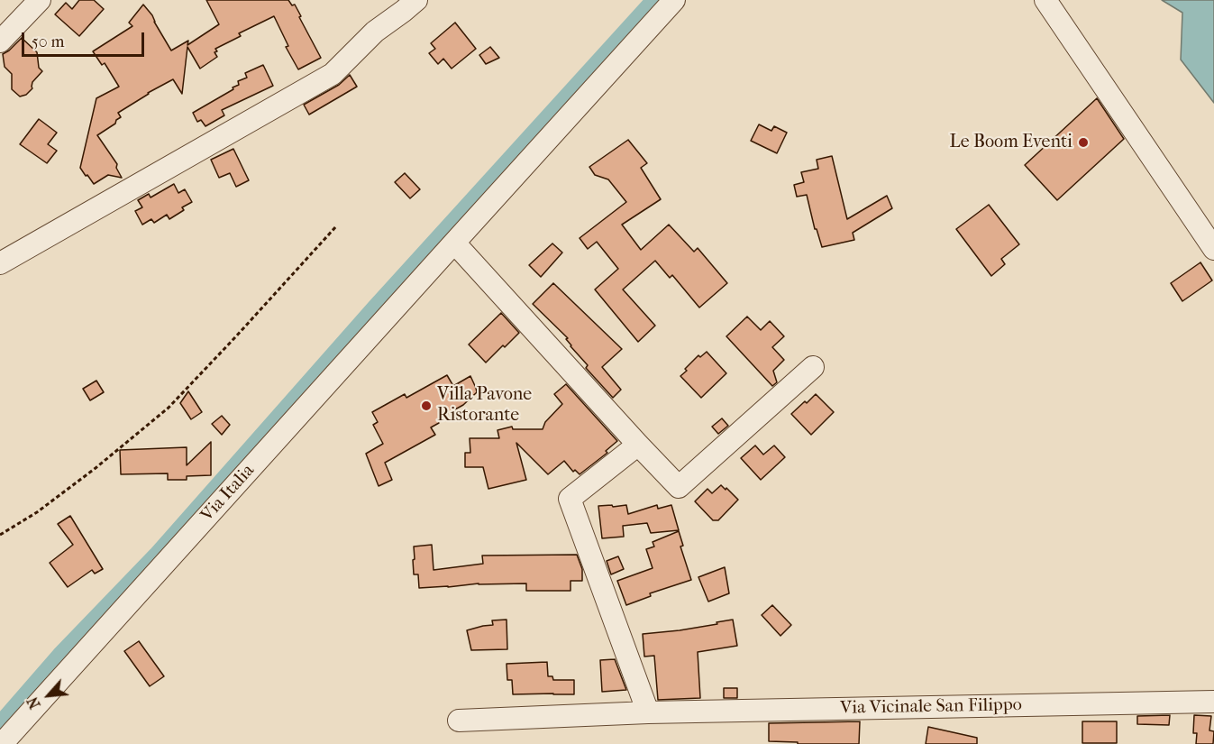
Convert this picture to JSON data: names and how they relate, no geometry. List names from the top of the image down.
{
  "streets": {
    "street": ["Via Italia", "Via Vicinale San Filippo"]
  },
  "places": ["Le Boom Eventi", "Villa Pavone Ristorante"],
  "scale_bar": "50 m",
  "north": "bottom left"
}
